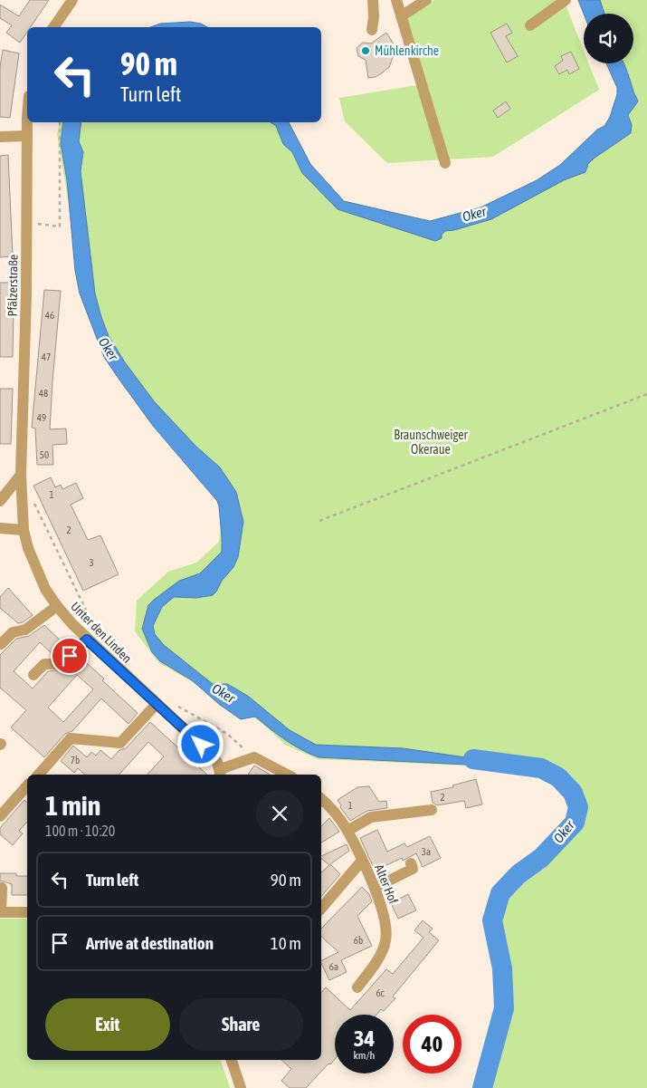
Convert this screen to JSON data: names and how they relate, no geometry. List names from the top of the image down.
{
  "streets": {
    "street": ["Pfälzerstraße", "Unter den Linden", "Alter Hof"]
  },
  "crossings": [
    ["Pfälzerstraße", "Unter den Linden"]
  ],
  "water": ["Oker"],
  "parks": ["Braunschweiger Okeraue"],
  "places": ["Mühlenkirche"],
  "house_numbers": [
    "46",
    "47",
    "48",
    "49",
    "50",
    "1",
    "2",
    "3",
    "7b",
    "2",
    "1",
    "3a",
    "6b",
    "6a",
    "6c"
  ],
  "page": {
    "turn": ["90 m", "Turn left"],
    "heading": ["1 min", "100 m · 10:20"],
    "list": [
      {
        "name": "Turn left",
        "value": "90 m"
      },
      {
        "name": "Arrive at destination",
        "value": "10 m"
      }
    ],
    "buttons": ["Exit", "Share"],
    "speed": "34 km/h",
    "limit": "40"
  }
}
